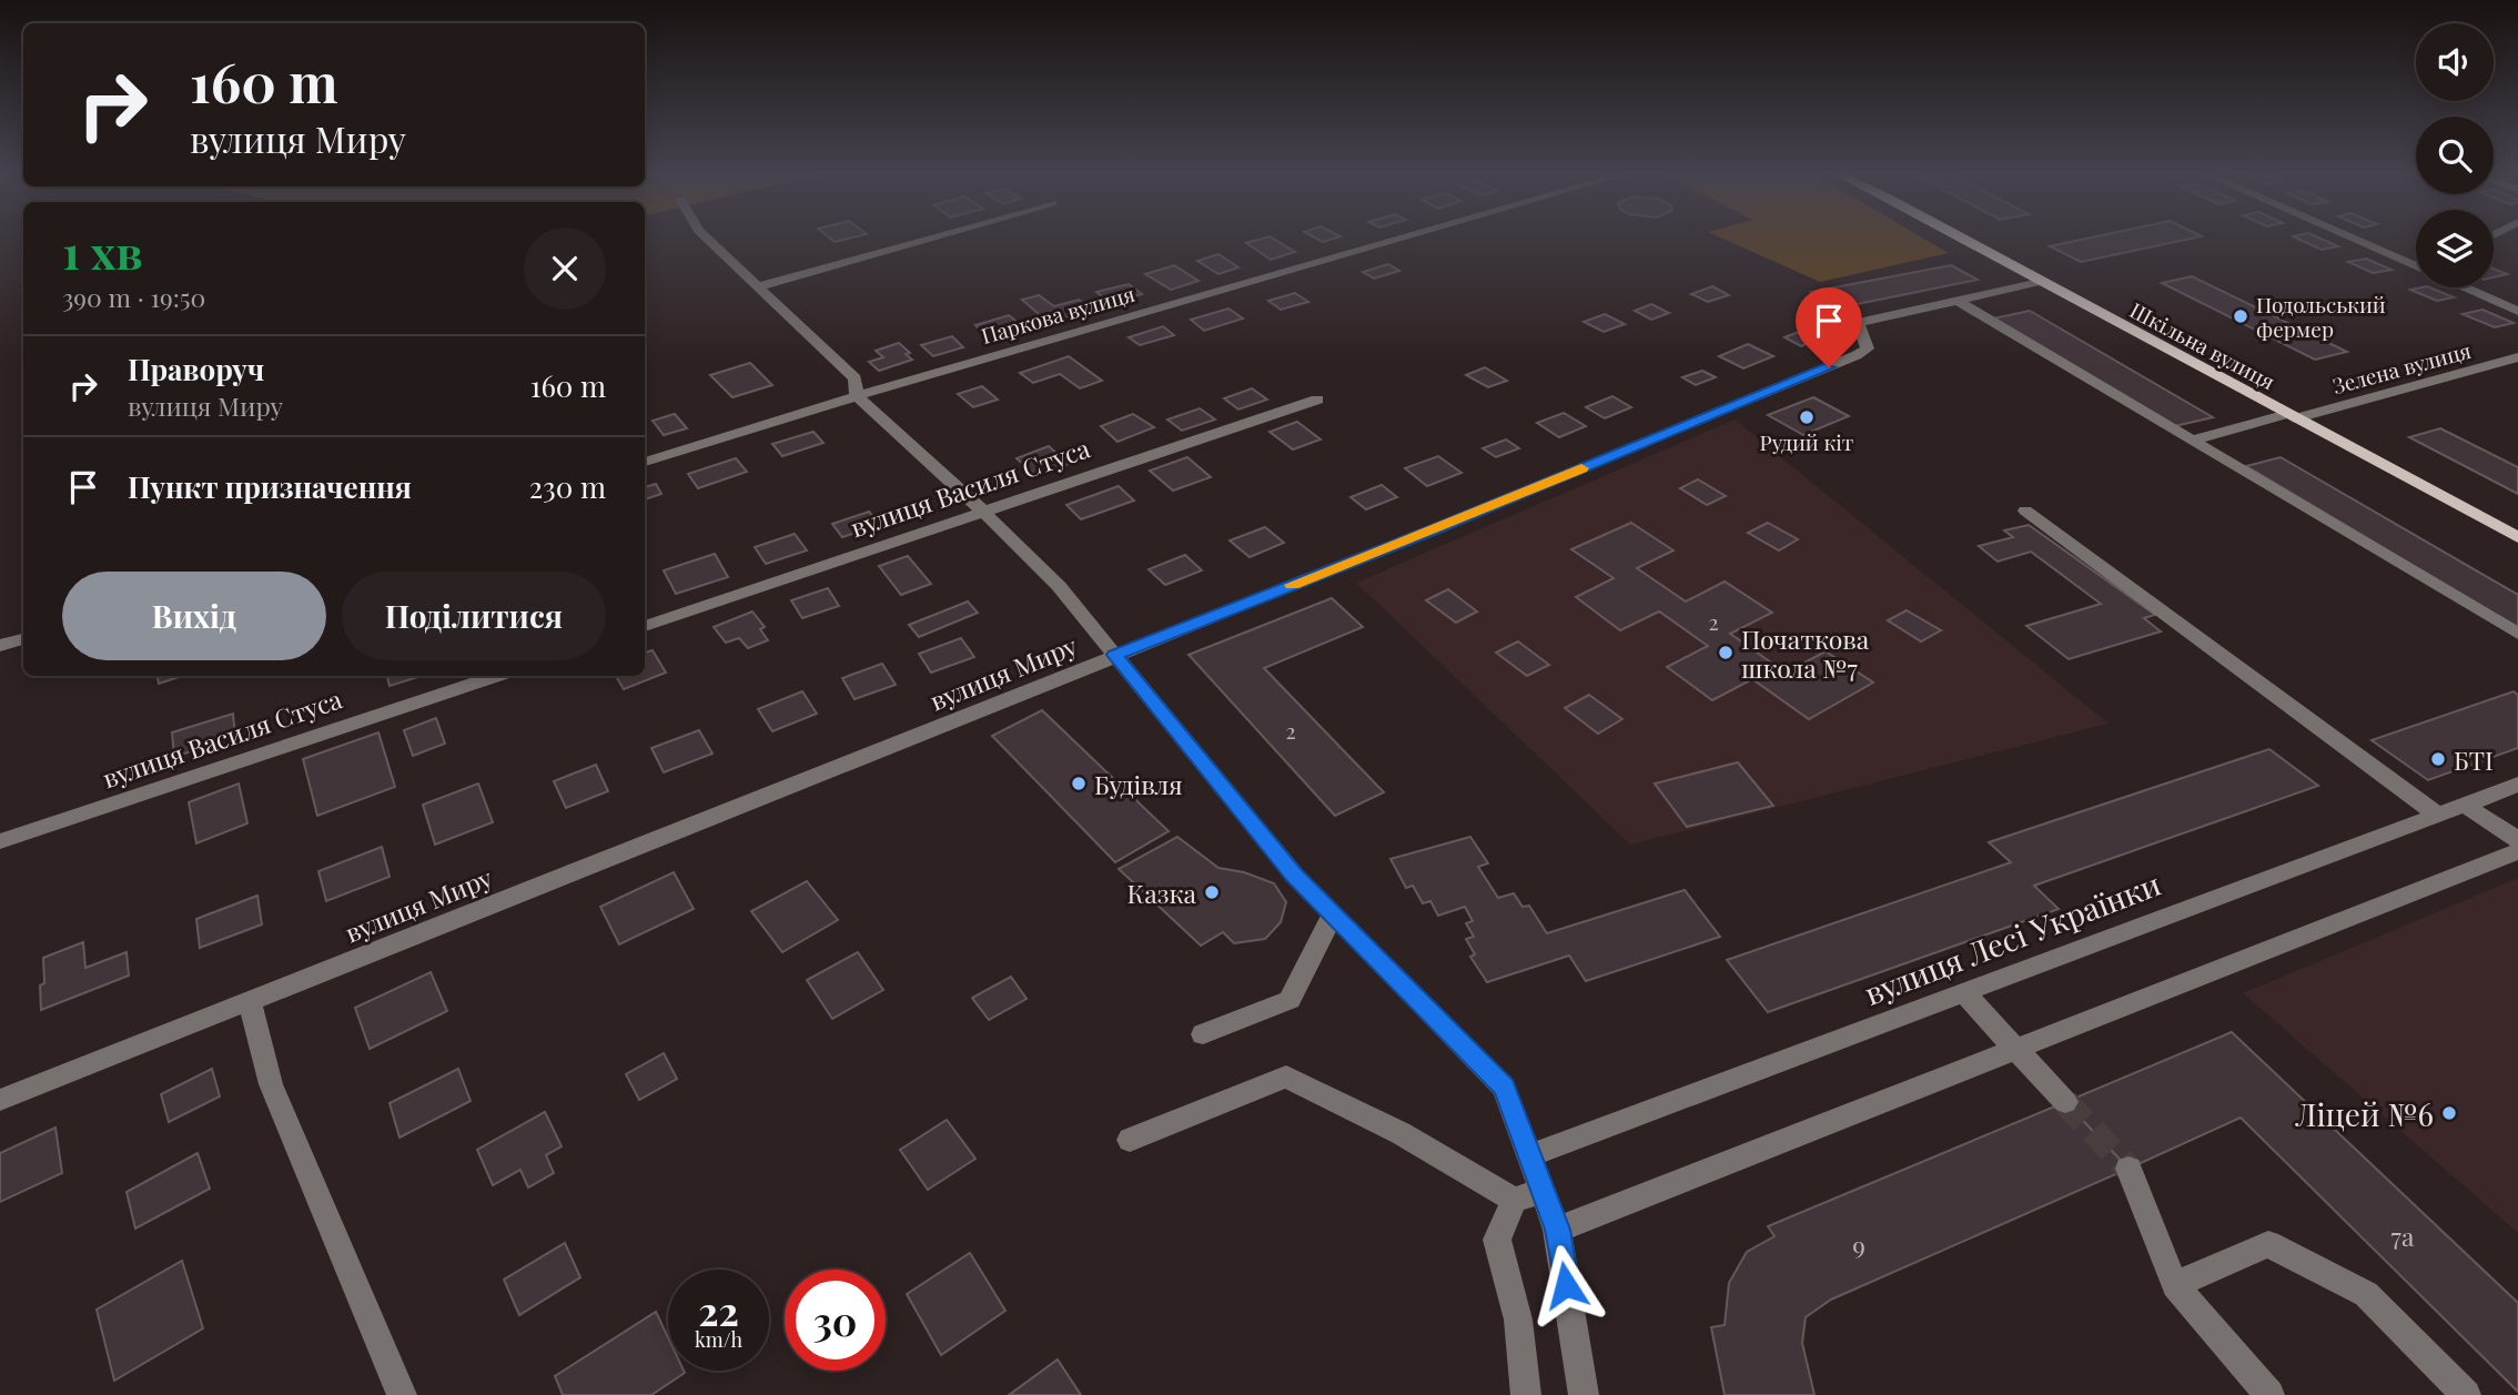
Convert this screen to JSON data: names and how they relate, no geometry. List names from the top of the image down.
{
  "streets": {
    "main road": ["Шкільна вулиця"],
    "street": [
      "Паркова вулиця",
      "Зелена вулиця",
      "вулиця Василя Стуса",
      "вулиця Миру",
      "вулиця Лесі Українки"
    ]
  },
  "crossings": [
    ["Шкільна вулиця", "Зелена вулиця"],
    ["Шкільна вулиця", "вулиця Миру"]
  ],
  "places": [
    "Подольський фермер",
    "Рудий кіт",
    "Початкова школа №7",
    "БТI",
    "Будівля",
    "Казка",
    "Ліцей №6"
  ],
  "house_numbers": [
    "2",
    "2",
    "7а",
    "9"
  ],
  "page": {
    "turn": ["160 m", "вулиця Миру"],
    "heading": ["1 хв", "390 m · 19:50"],
    "list": [
      {
        "name": "Праворуч",
        "note": "вулиця Миру",
        "value": "160 m"
      },
      {
        "name": "Пункт призначення",
        "value": "230 m"
      }
    ],
    "buttons": ["Вихід", "Поділитися"],
    "speed": "22 km/h",
    "limit": "30"
  }
}
